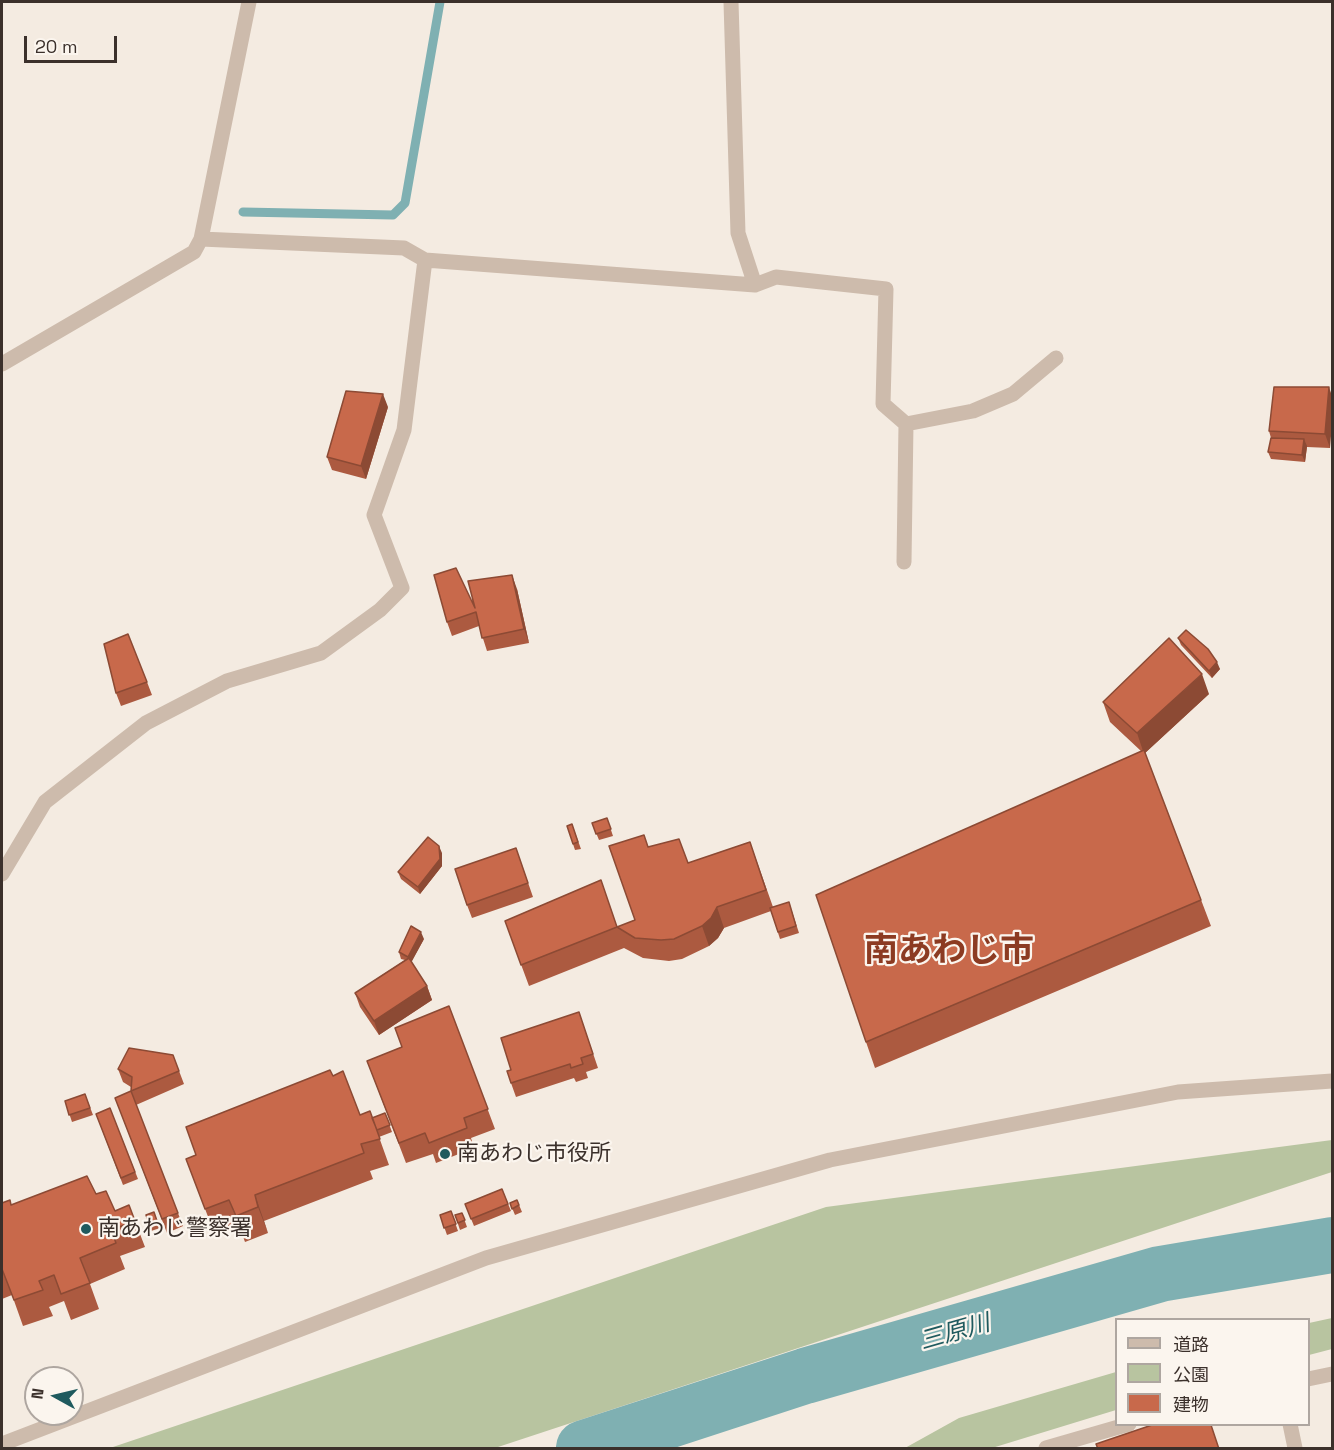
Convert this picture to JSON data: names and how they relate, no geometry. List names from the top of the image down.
{
  "districts": ["南あわじ市"],
  "water": ["三原川"],
  "places": ["南あわじ市役所", "南あわじ警察署"],
  "legend": ["道路", "公園", "建物"],
  "scale_bar": "20 m",
  "north": "left"
}
